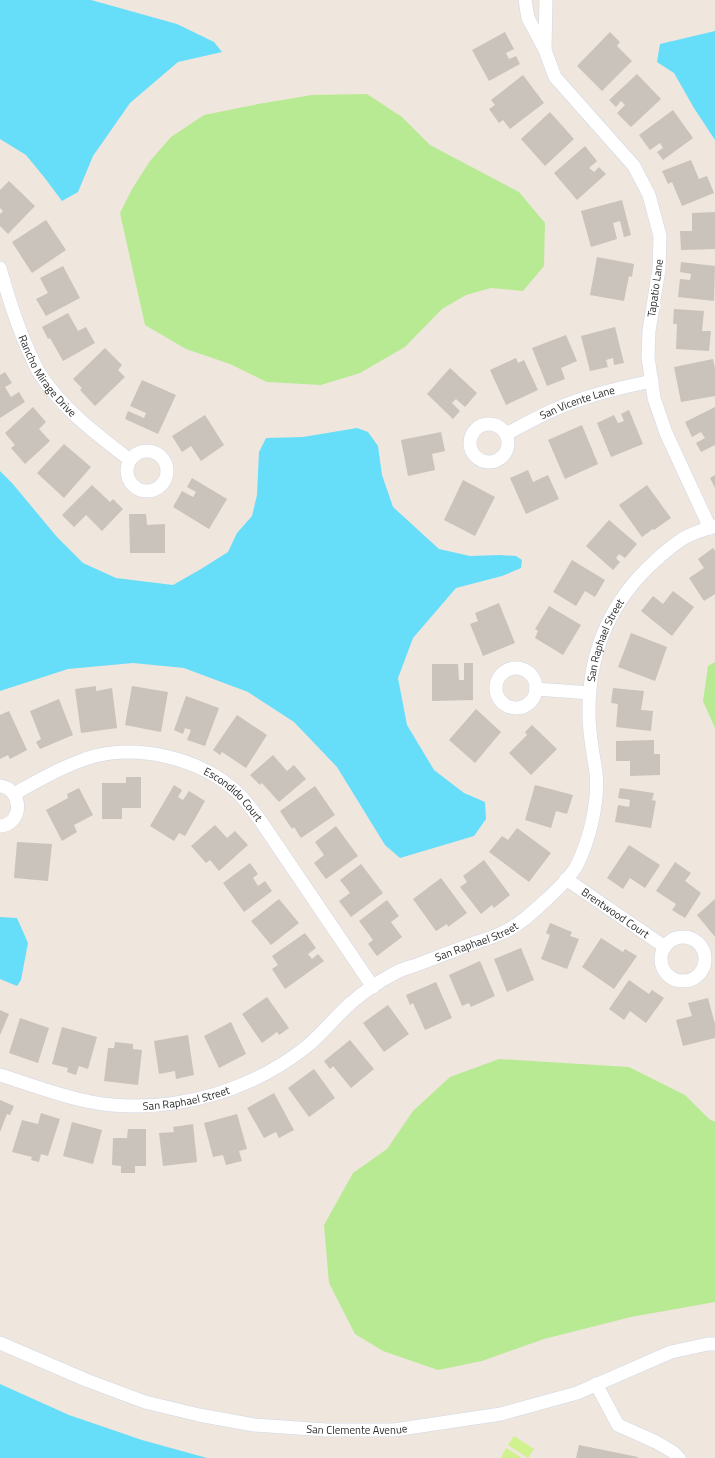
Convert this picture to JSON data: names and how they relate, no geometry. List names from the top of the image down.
{
  "streets": {
    "street": [
      "Tapatio Lane",
      "Rancho Mirage Drive",
      "San Vicente Lane",
      "San Raphael Street",
      "Escondido Court",
      "Brentwood Court",
      "San Clemente Avenue"
    ]
  },
  "crossings": [
    ["Tapatio Lane", "San Vicente Lane"],
    ["Tapatio Lane", "San Raphael Street"],
    ["San Raphael Street", "Escondido Court"],
    ["San Raphael Street", "Brentwood Court"]
  ]
}
